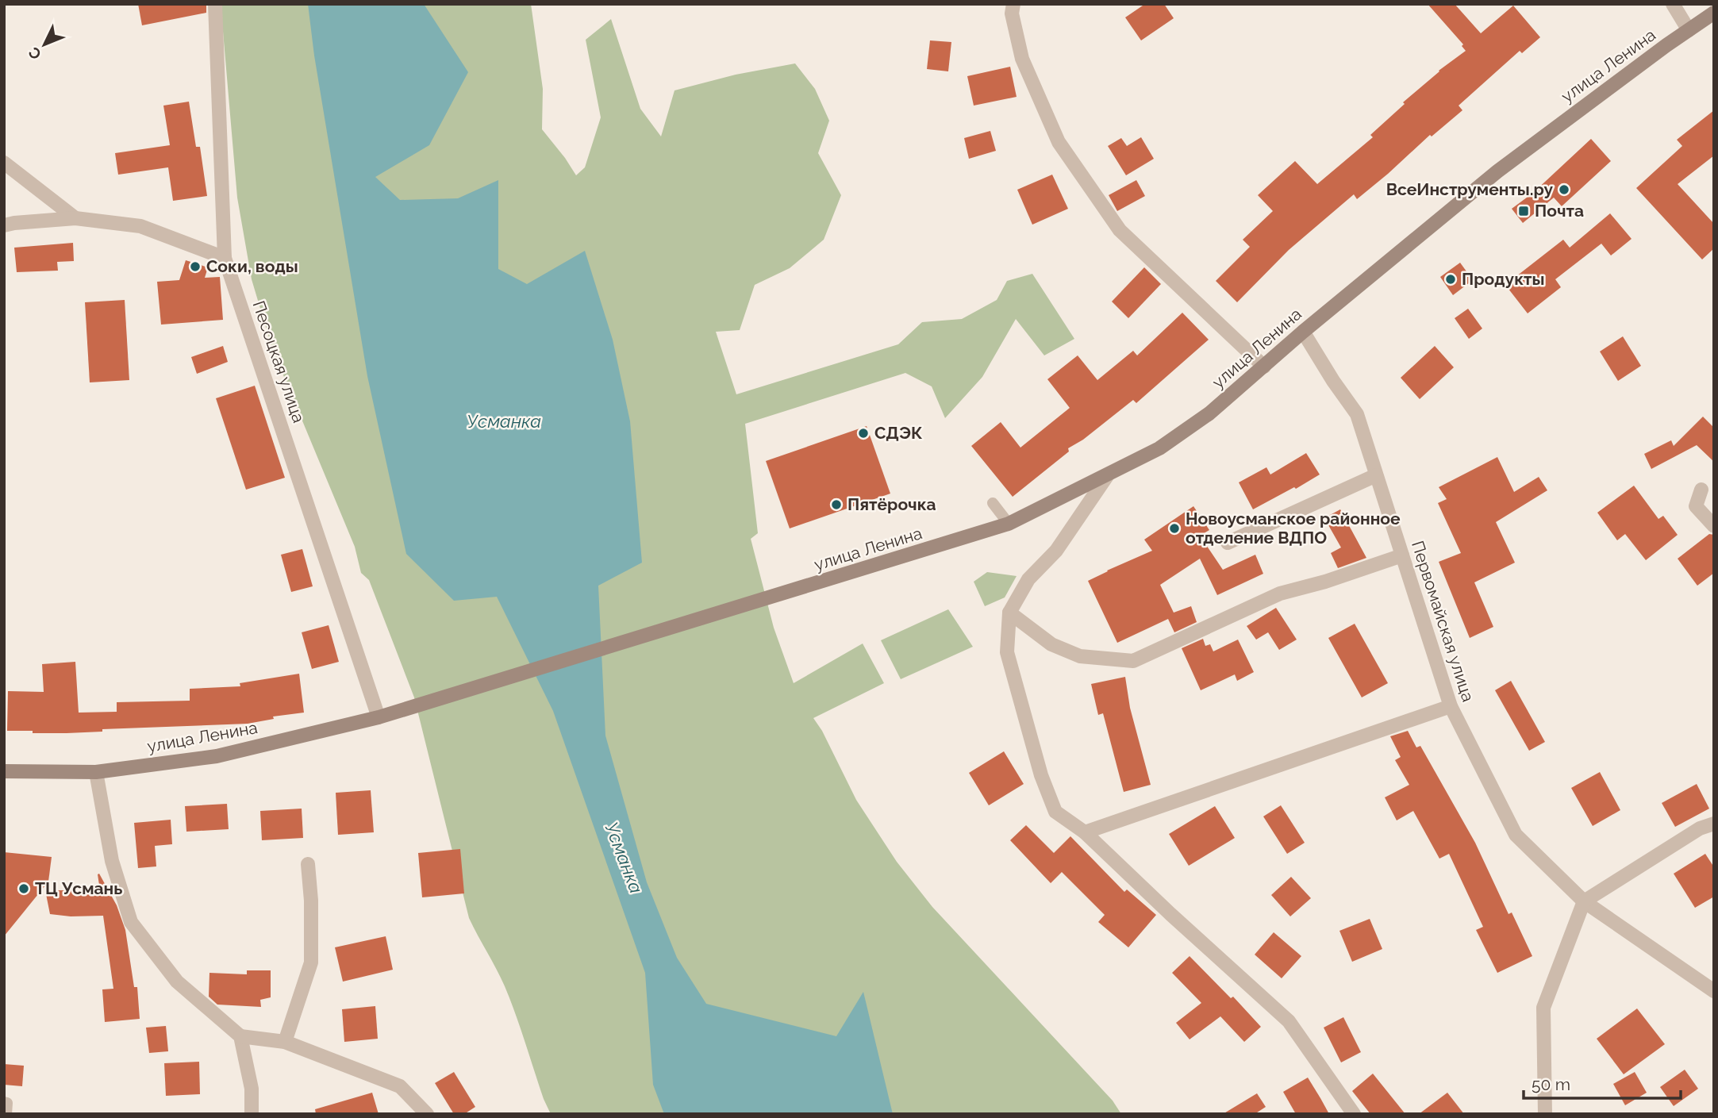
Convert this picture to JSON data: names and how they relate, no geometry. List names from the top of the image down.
{
  "streets": {
    "main road": ["улица Ленина"],
    "street": ["Песоцкая улица", "Первомайская улица"]
  },
  "crossings": [
    ["улица Ленина", "Песоцкая улица"],
    ["улица Ленина", "Первомайская улица"]
  ],
  "water": ["Усманка"],
  "places": {
    "other": [
      "ВсеИнструменты.ру",
      "Соки, воды",
      "Продукты",
      "СДЭК",
      "Пятёрочка",
      "Новоусманское районное отделение ВДПО",
      "ТЦ Усмань"
    ],
    "transit": ["Почта"]
  },
  "scale_bar": "50 m",
  "north": "bottom left"
}
